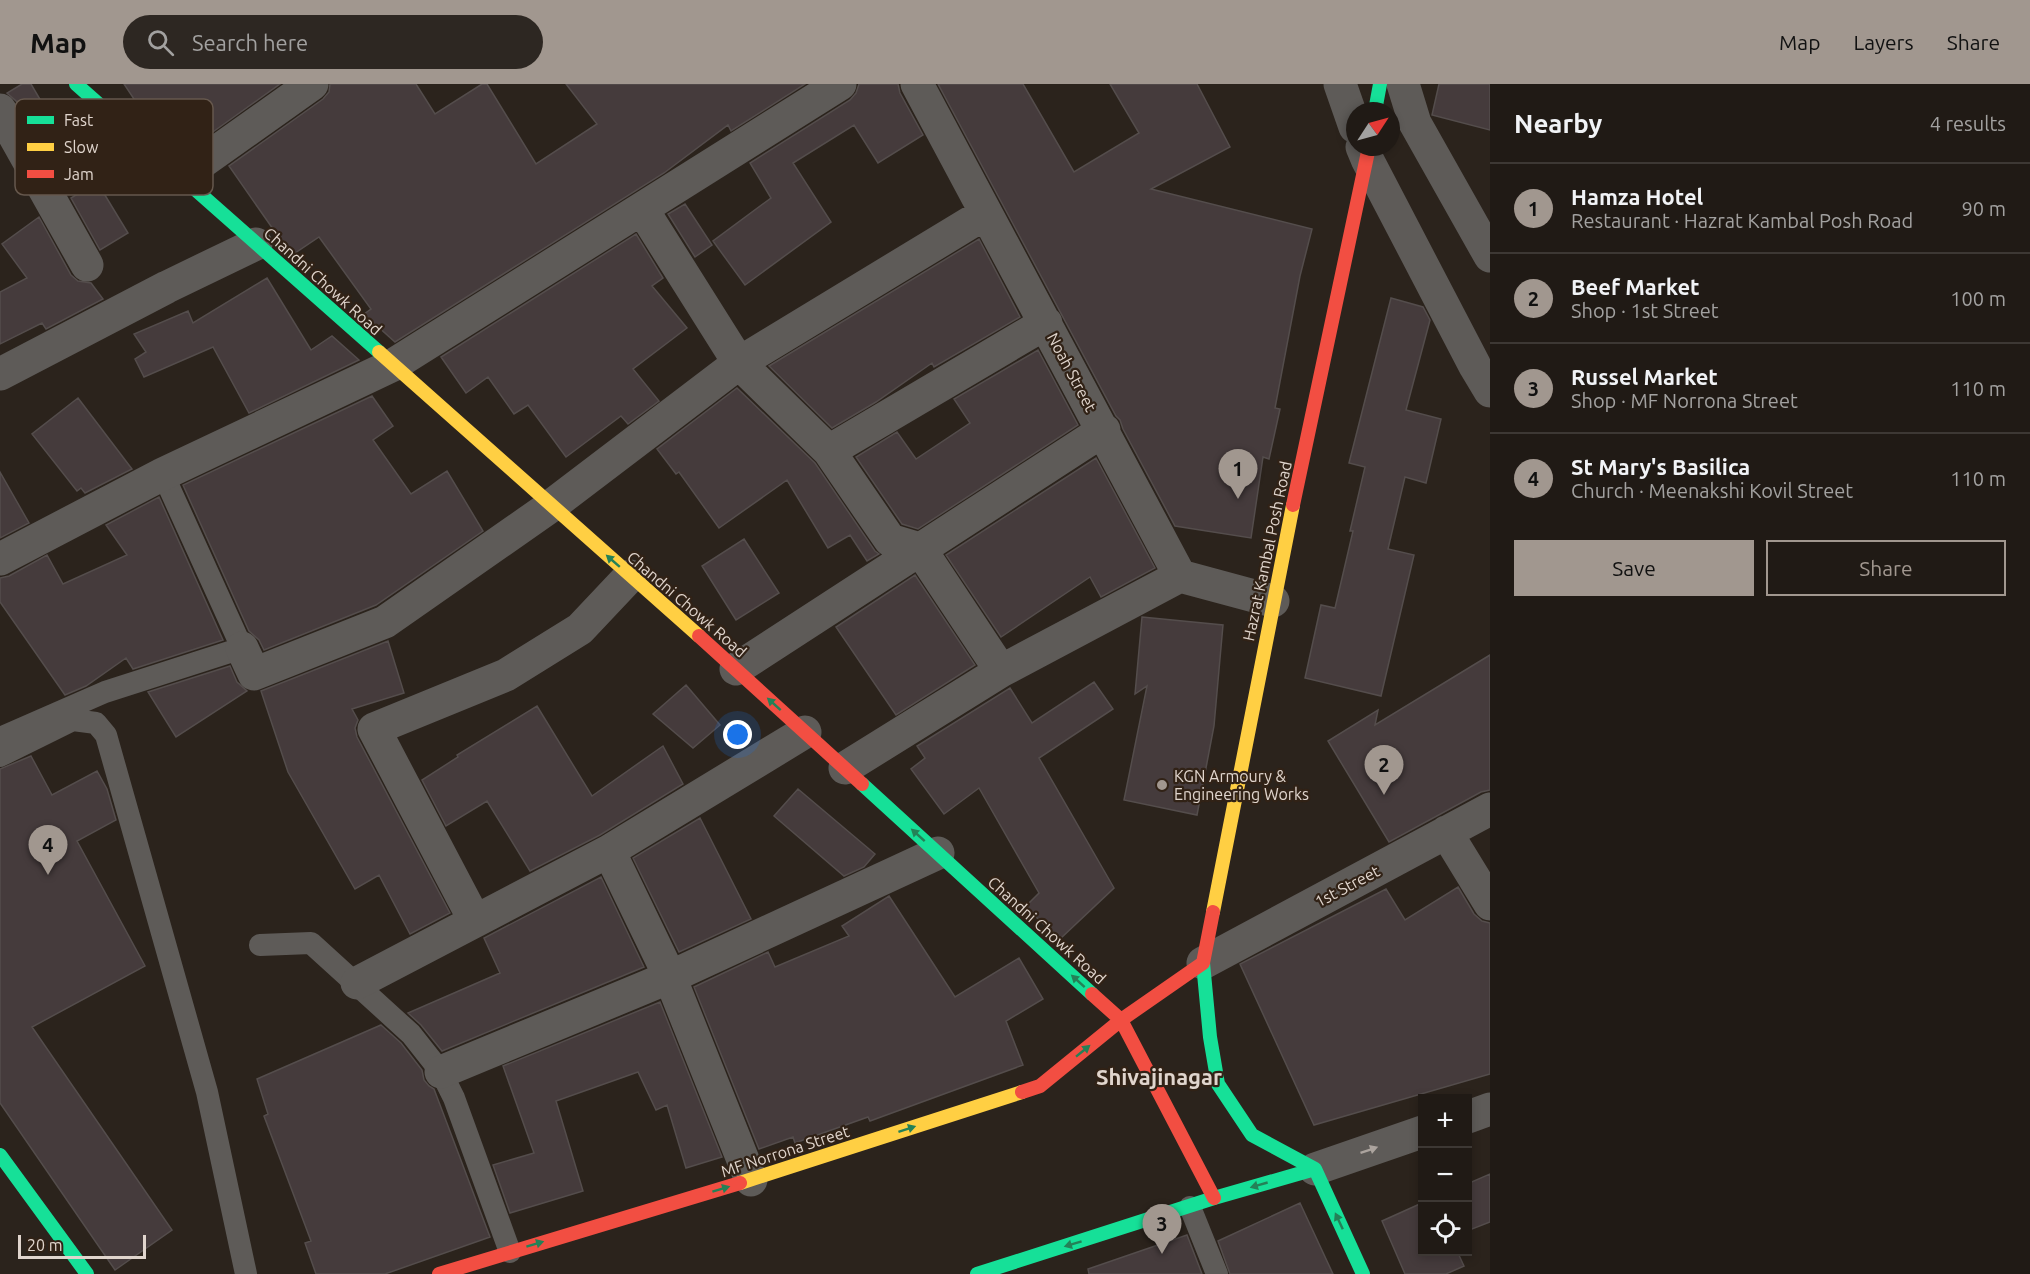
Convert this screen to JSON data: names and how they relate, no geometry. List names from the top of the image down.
{
  "streets": {
    "street": [
      "Chandni Chowk Road",
      "Noah Street",
      "Hazrat Kambal Posh Road",
      "1st Street",
      "MF Norrona Street"
    ]
  },
  "crossings": [
    ["Chandni Chowk Road", "MF Norrona Street"],
    ["Hazrat Kambal Posh Road", "1st Street"]
  ],
  "one_way": ["Chandni Chowk Road", "MF Norrona Street"],
  "districts": ["Shivajinagar"],
  "places": ["KGN Armoury & Engineering Works"],
  "legend": ["Fast", "Slow", "Jam"],
  "scale_bar": "20 m",
  "north": "top right",
  "page": {
    "header": "Map",
    "search": "Search here",
    "nav": ["Map", "Layers", "Share"],
    "heading": ["Nearby", "4 results"],
    "list": [
      {
        "mark": "1",
        "name": "Hamza Hotel",
        "note": "Restaurant · Hazrat Kambal Posh Road",
        "value": "90 m"
      },
      {
        "mark": "2",
        "name": "Beef Market",
        "note": "Shop · 1st Street",
        "value": "100 m"
      },
      {
        "mark": "3",
        "name": "Russel Market",
        "note": "Shop · MF Norrona Street",
        "value": "110 m"
      },
      {
        "mark": "4",
        "name": "St Mary's Basilica",
        "note": "Church · Meenakshi Kovil Street",
        "value": "110 m"
      }
    ],
    "pins": [
      "1",
      "2",
      "4",
      "3"
    ],
    "buttons": ["Save", "Share"],
    "map_buttons": ["+", "−"],
    "scale": "20 m"
  }
}
